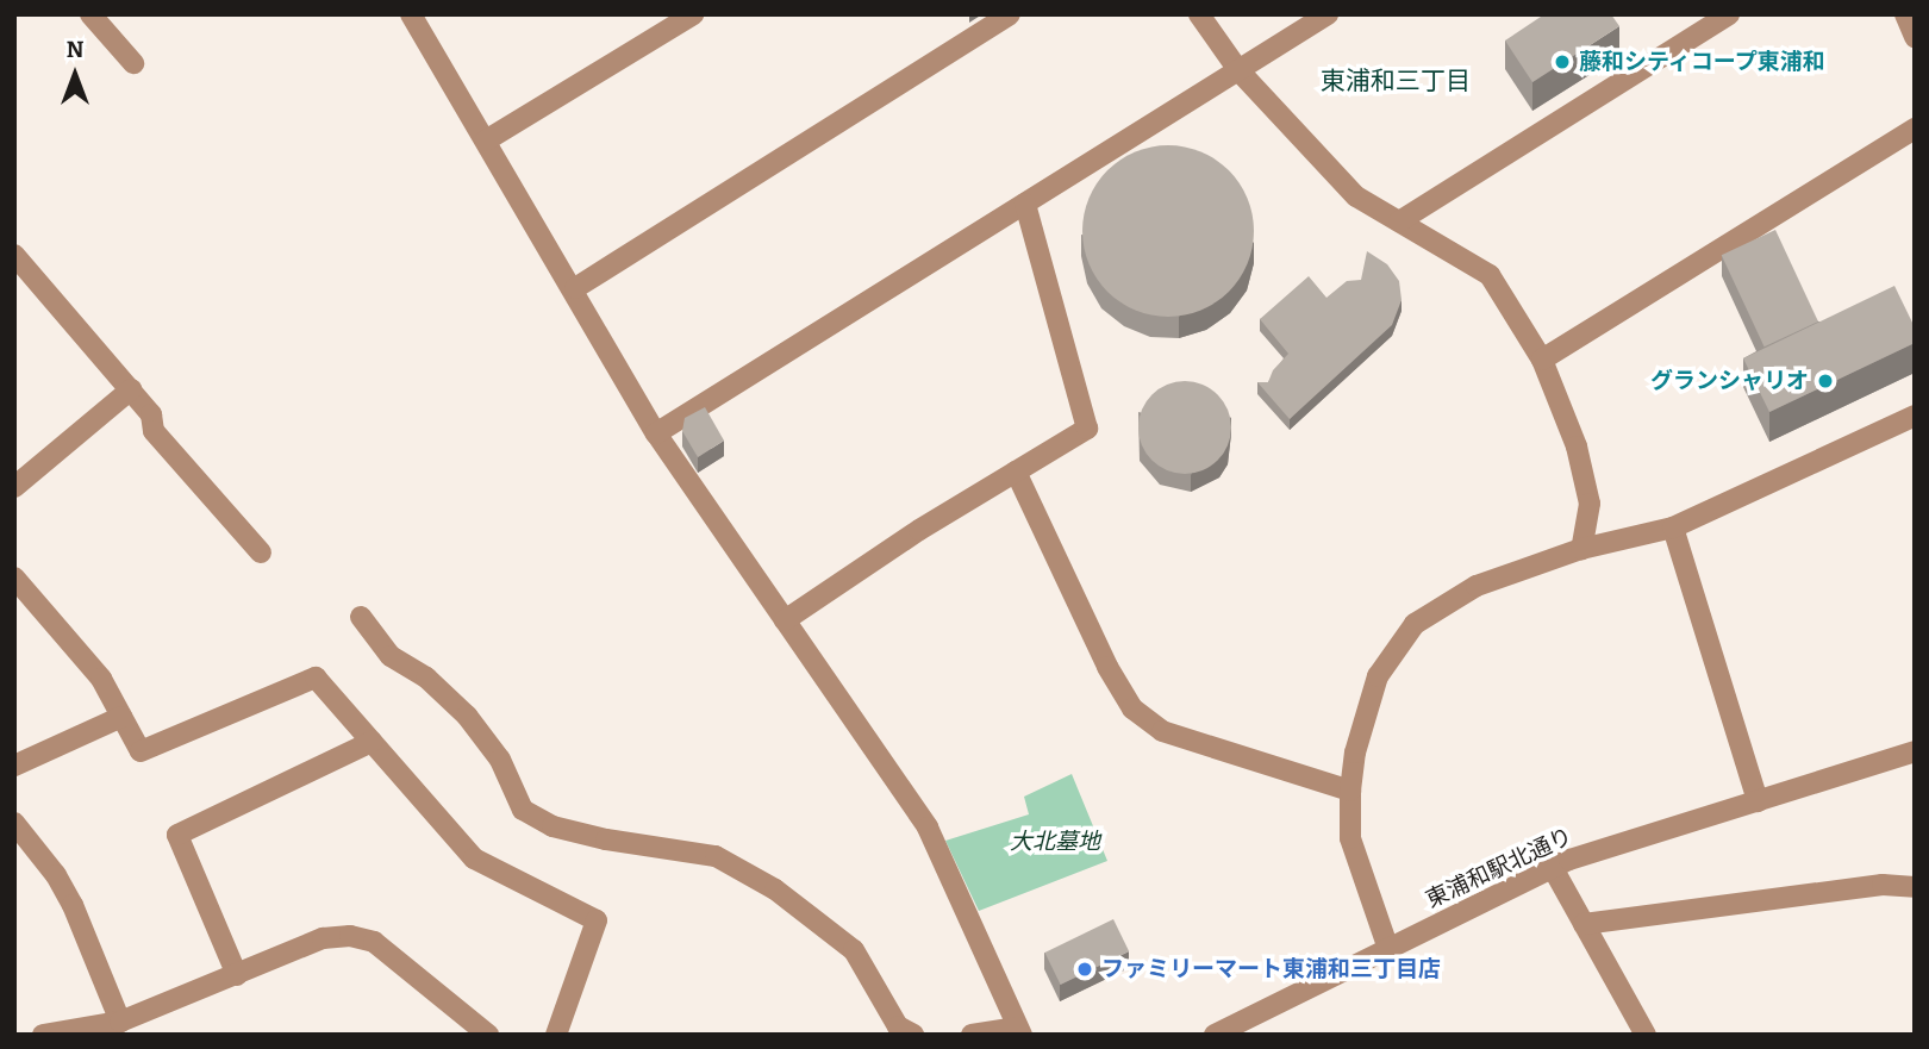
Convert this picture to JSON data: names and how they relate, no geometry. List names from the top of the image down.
{
  "streets": {
    "street": ["東浦和駅北通り"]
  },
  "districts": ["東浦和三丁目"],
  "parks": ["大北墓地"],
  "places": ["藤和シティコープ東浦和", "グランシャリオ", "ファミリーマート東浦和三丁目店"],
  "north": "top"
}
